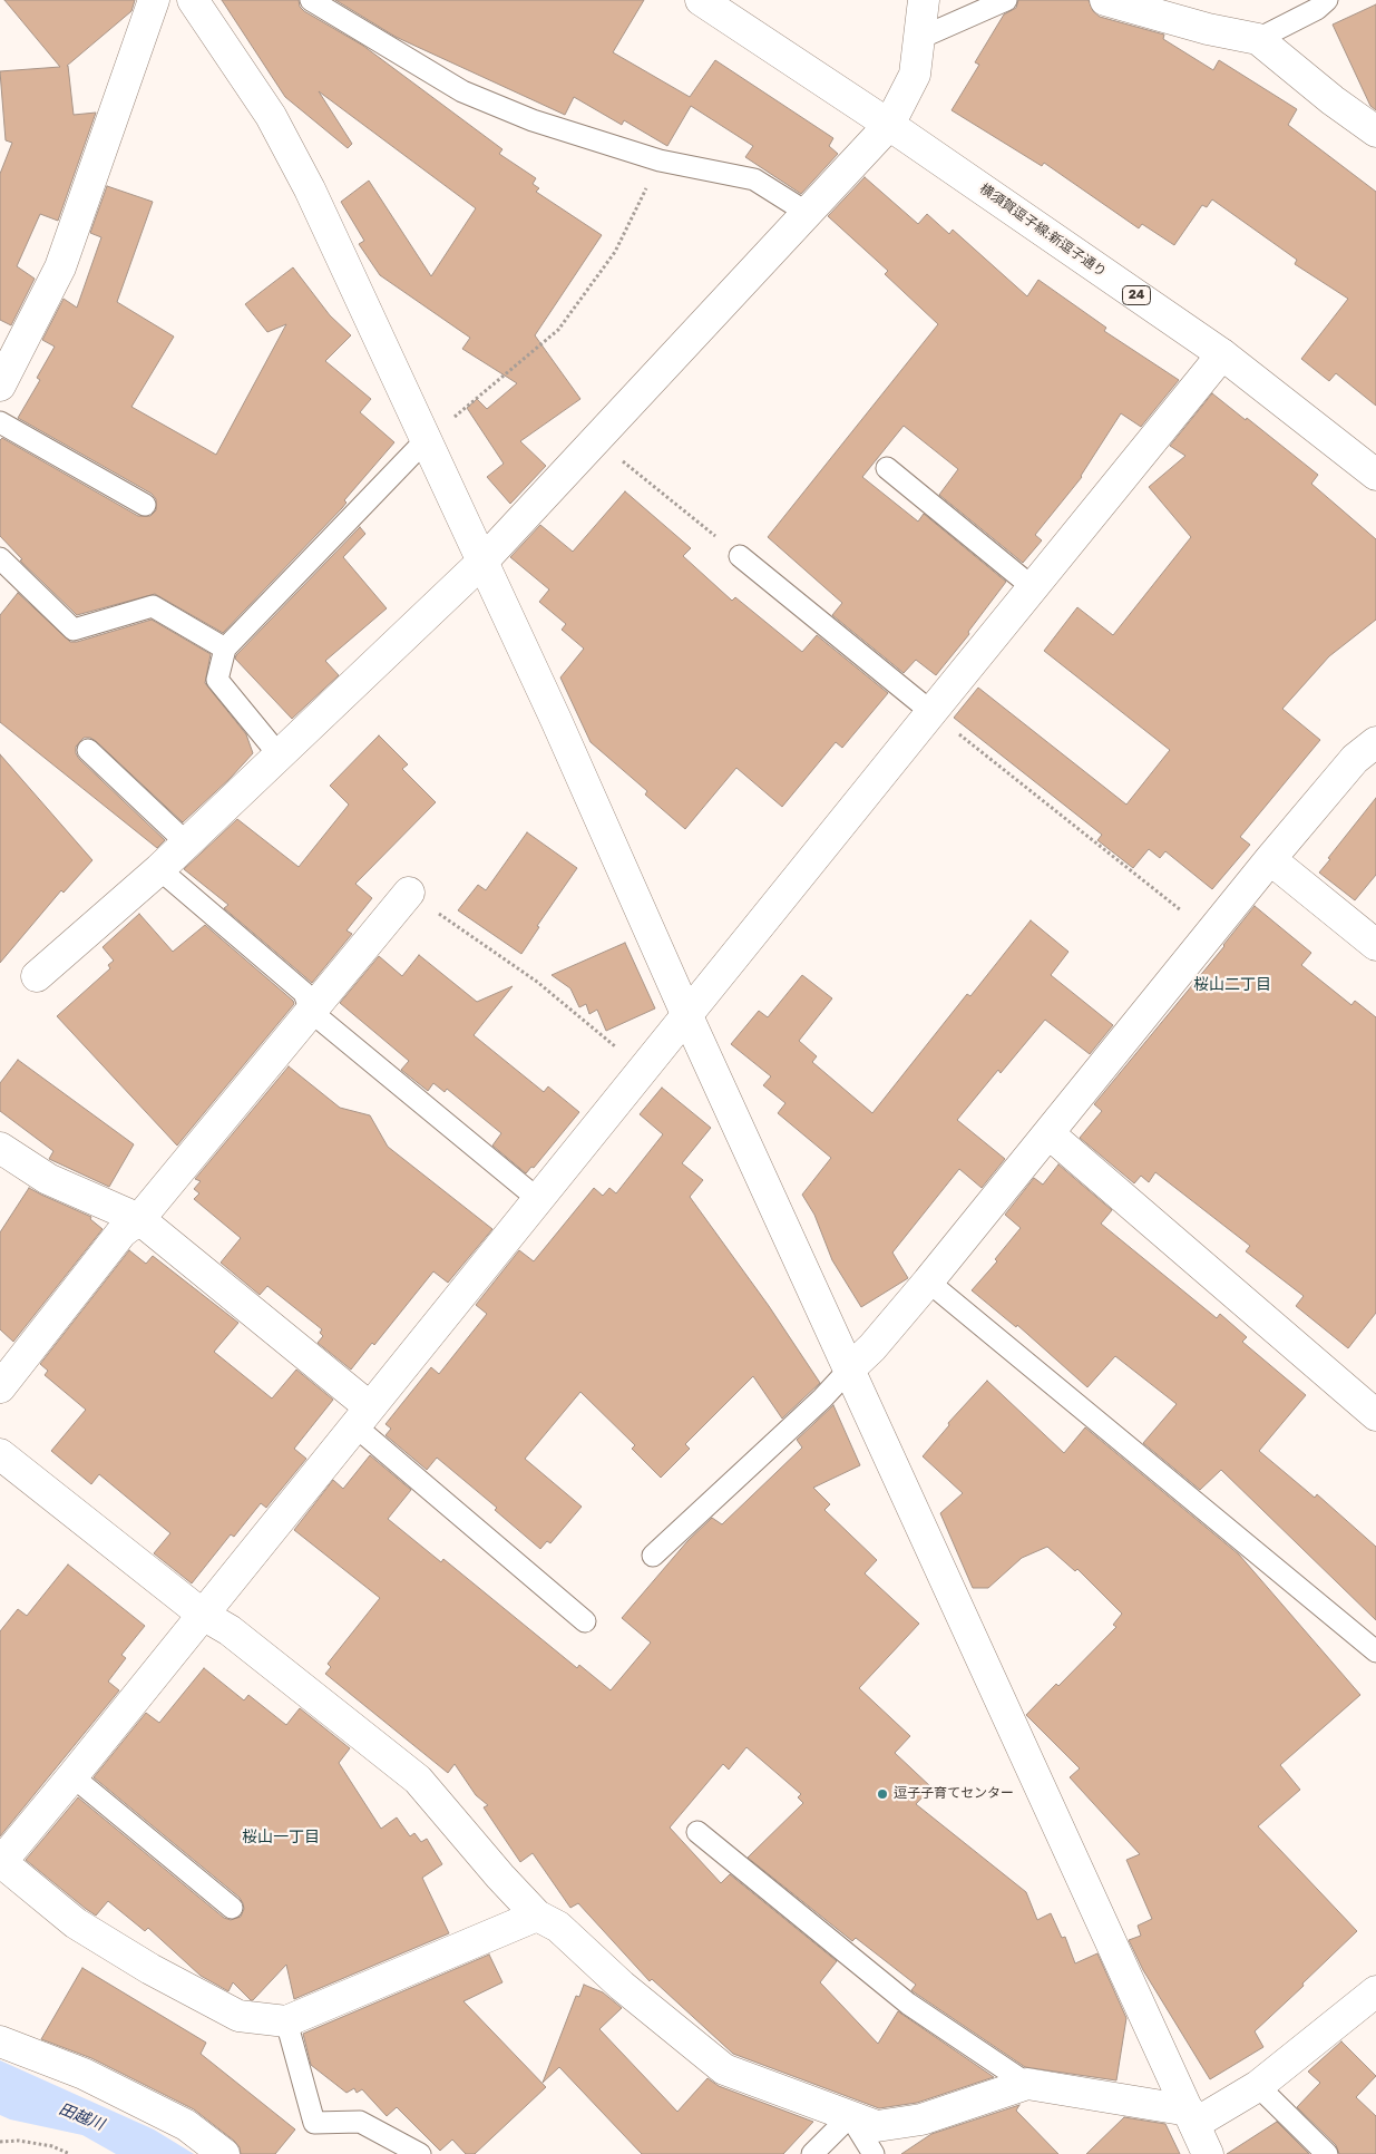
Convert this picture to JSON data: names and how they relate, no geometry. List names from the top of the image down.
{
  "streets": {
    "street": ["横須賀逗子線;新逗子通り", "24"]
  },
  "districts": ["桜山二丁目", "桜山一丁目"],
  "water": ["田越川"],
  "places": ["逗子子育てセンター"]
}
